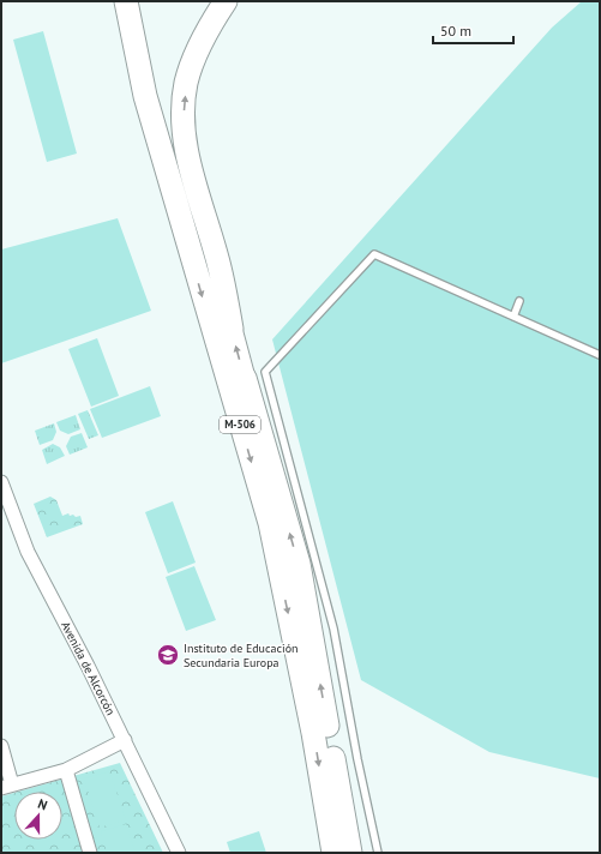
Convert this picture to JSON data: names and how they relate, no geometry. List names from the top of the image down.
{
  "streets": {
    "highway": ["M-506"],
    "street": ["Avenida de Alcorcón"]
  },
  "places": {
    "school or university": ["Instituto de Educación Secundaria Europa"]
  },
  "scale_bar": "50 m",
  "north": "top"
}
